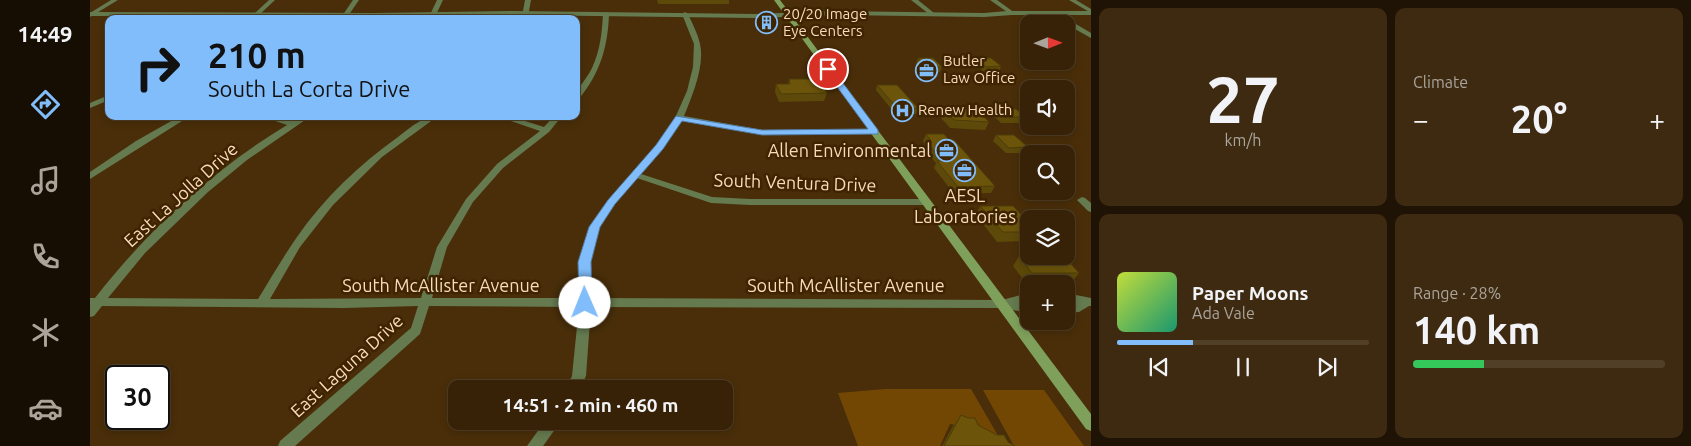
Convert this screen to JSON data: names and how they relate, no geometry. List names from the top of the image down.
{
  "streets": {
    "street": [
      "South Ventura Drive",
      "East La Jolla Drive",
      "South McAllister Avenue",
      "East Laguna Drive"
    ]
  },
  "crossings": [
    ["East La Jolla Drive", "South McAllister Avenue"],
    ["South McAllister Avenue", "East Laguna Drive"]
  ],
  "places": {
    "building": ["20/20 Image Eye Centers"],
    "office": ["Butler Law Office", "Allen Environmental", "AESL Laboratories"],
    "hospital": ["Renew Health"]
  },
  "north": "right",
  "page": {
    "tabs": "14:49",
    "tile": [
      ["27", "km/h"],
      "Climate",
      ["Range · 28%", "140 km"]
    ],
    "map_buttons": "+",
    "turn": ["210 m", "South La Corta Drive"],
    "heat": ["−", "20°", "+"],
    "song": ["Paper Moons", "Ada Vale"],
    "limit": "30",
    "trip": "14:51 · 2 min · 460 m"
  }
}
